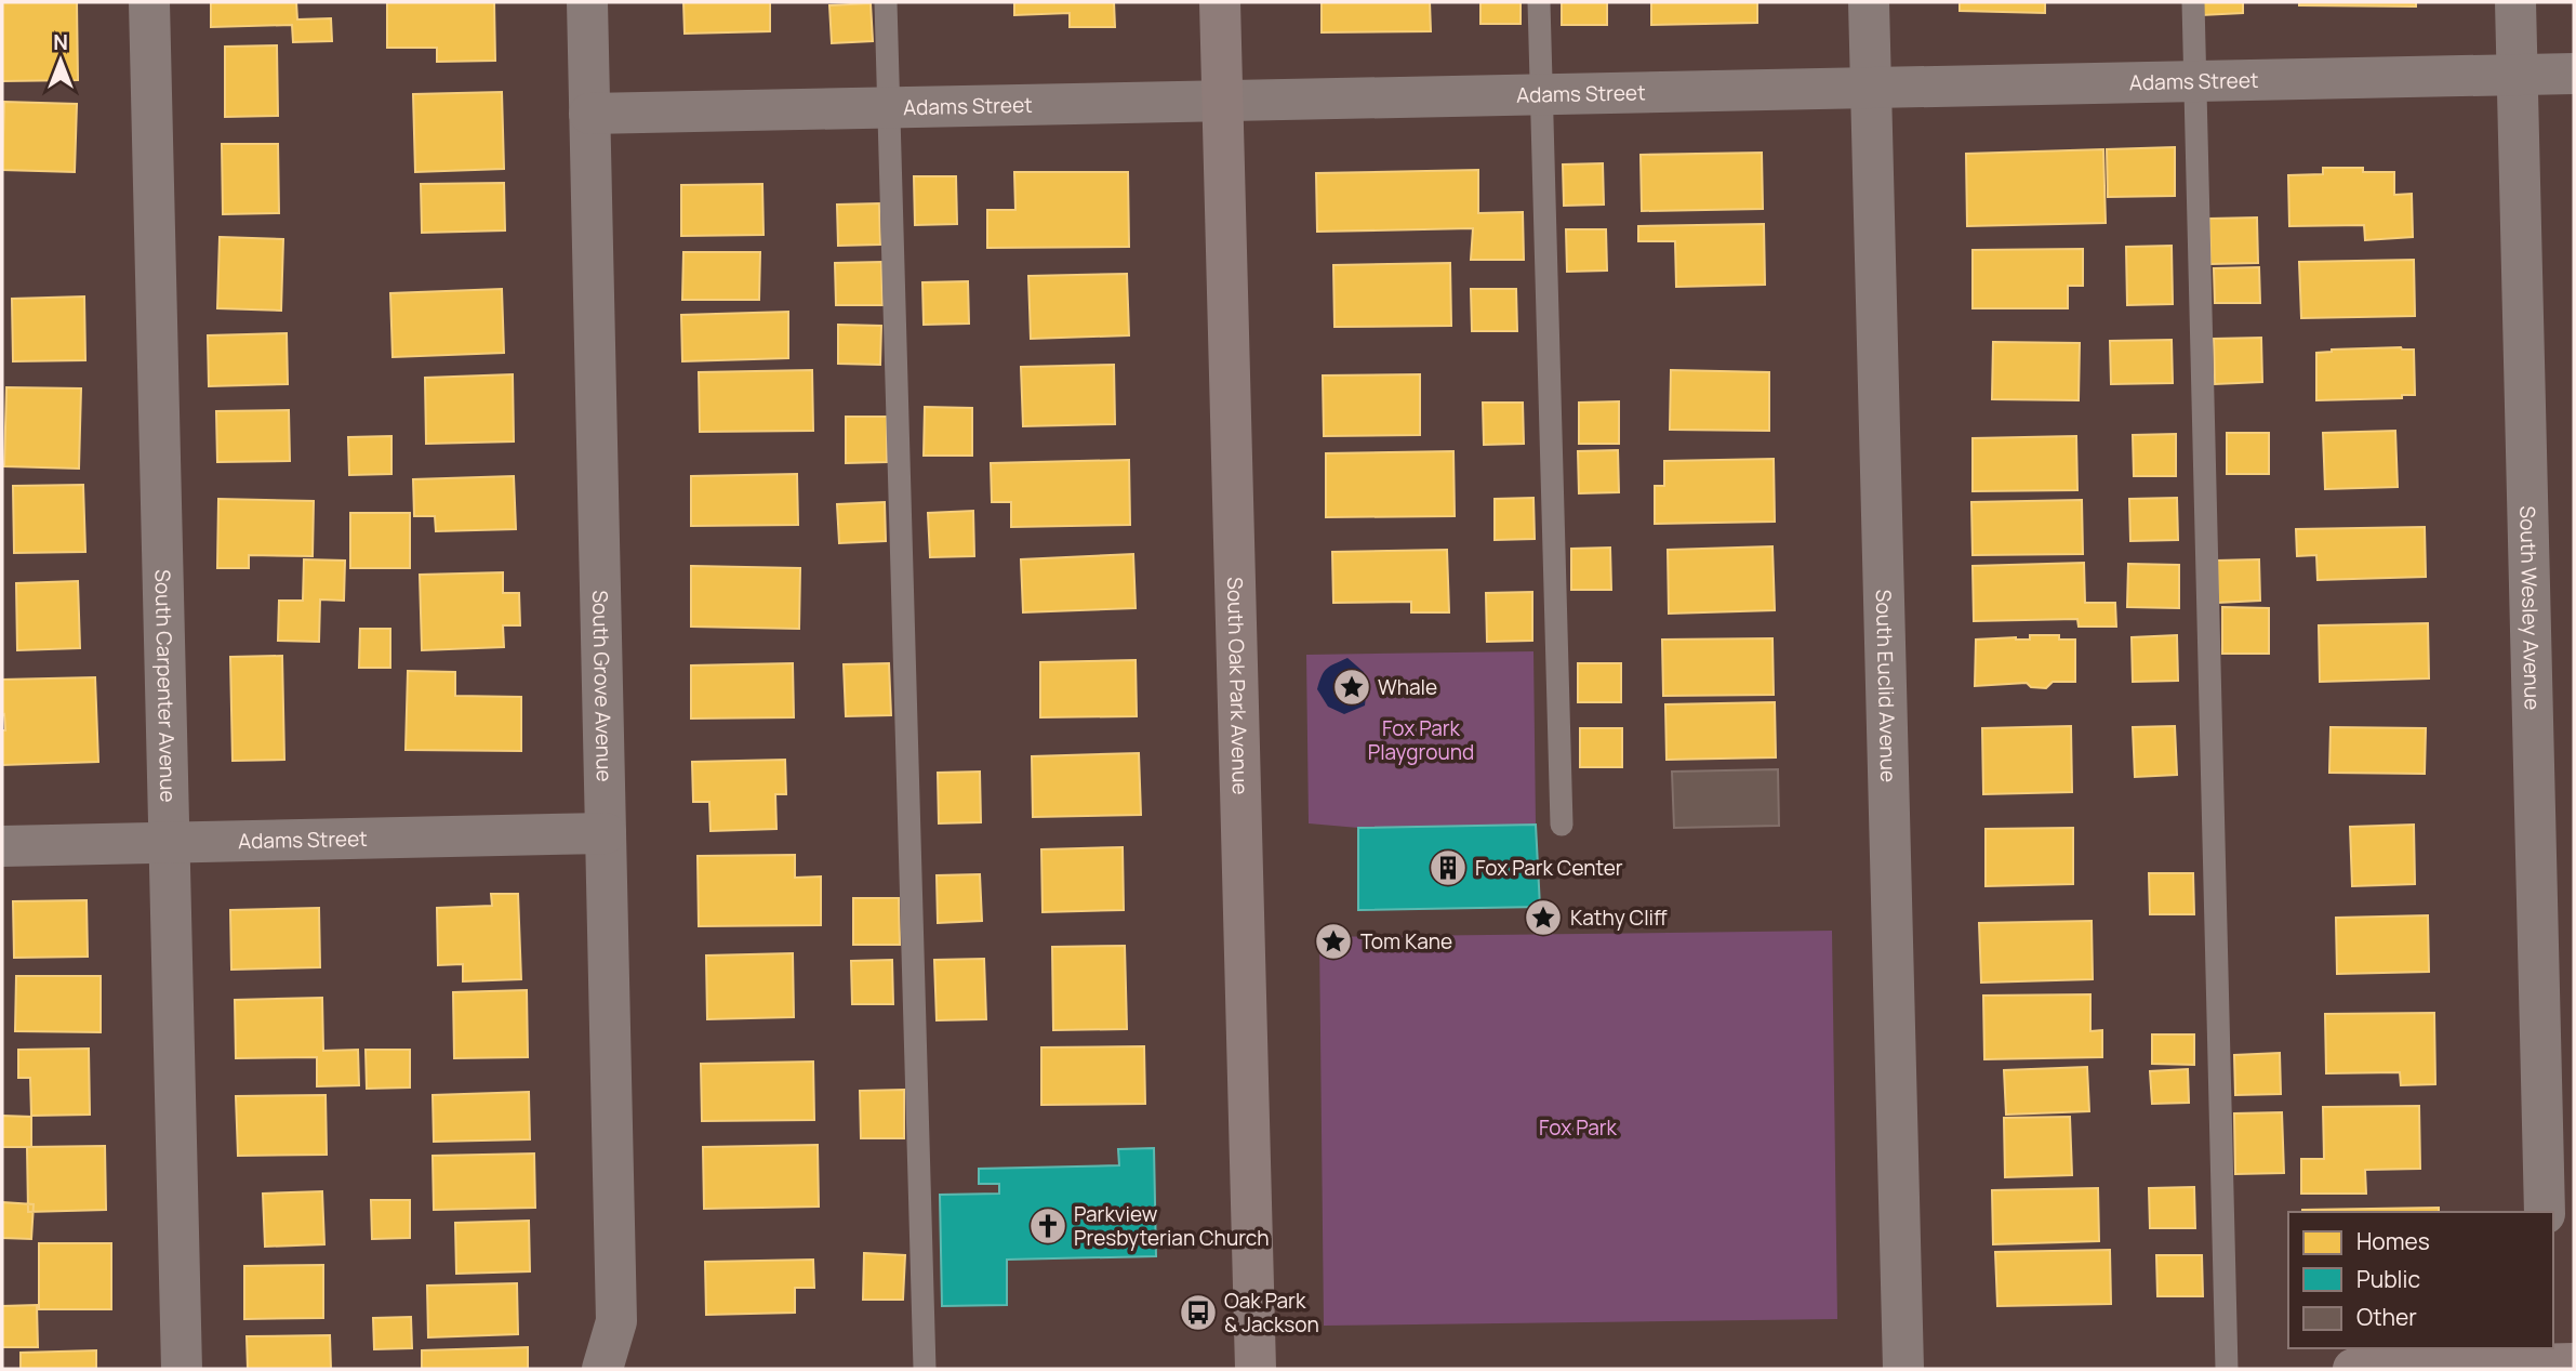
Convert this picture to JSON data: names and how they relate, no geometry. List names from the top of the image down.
{
  "streets": {
    "street": [
      "Adams Street",
      "South Wesley Avenue",
      "South Carpenter Avenue",
      "South Oak Park Avenue",
      "South Euclid Avenue",
      "South Grove Avenue"
    ]
  },
  "crossings": [
    ["Adams Street", "South Wesley Avenue"],
    ["Adams Street", "South Carpenter Avenue"],
    ["Adams Street", "South Oak Park Avenue"],
    ["Adams Street", "South Euclid Avenue"],
    ["Adams Street", "South Grove Avenue"]
  ],
  "parks": ["Fox Park Playground", "Fox Park"],
  "places": {
    "place": ["Whale", "Kathy Cliff", "Tom Kane"],
    "building": ["Fox Park Center"],
    "church": ["Parkview Presbyterian Church"],
    "bus stop": ["Oak Park & Jackson"]
  },
  "legend": ["Homes", "Public", "Other"],
  "north": "top"
}
